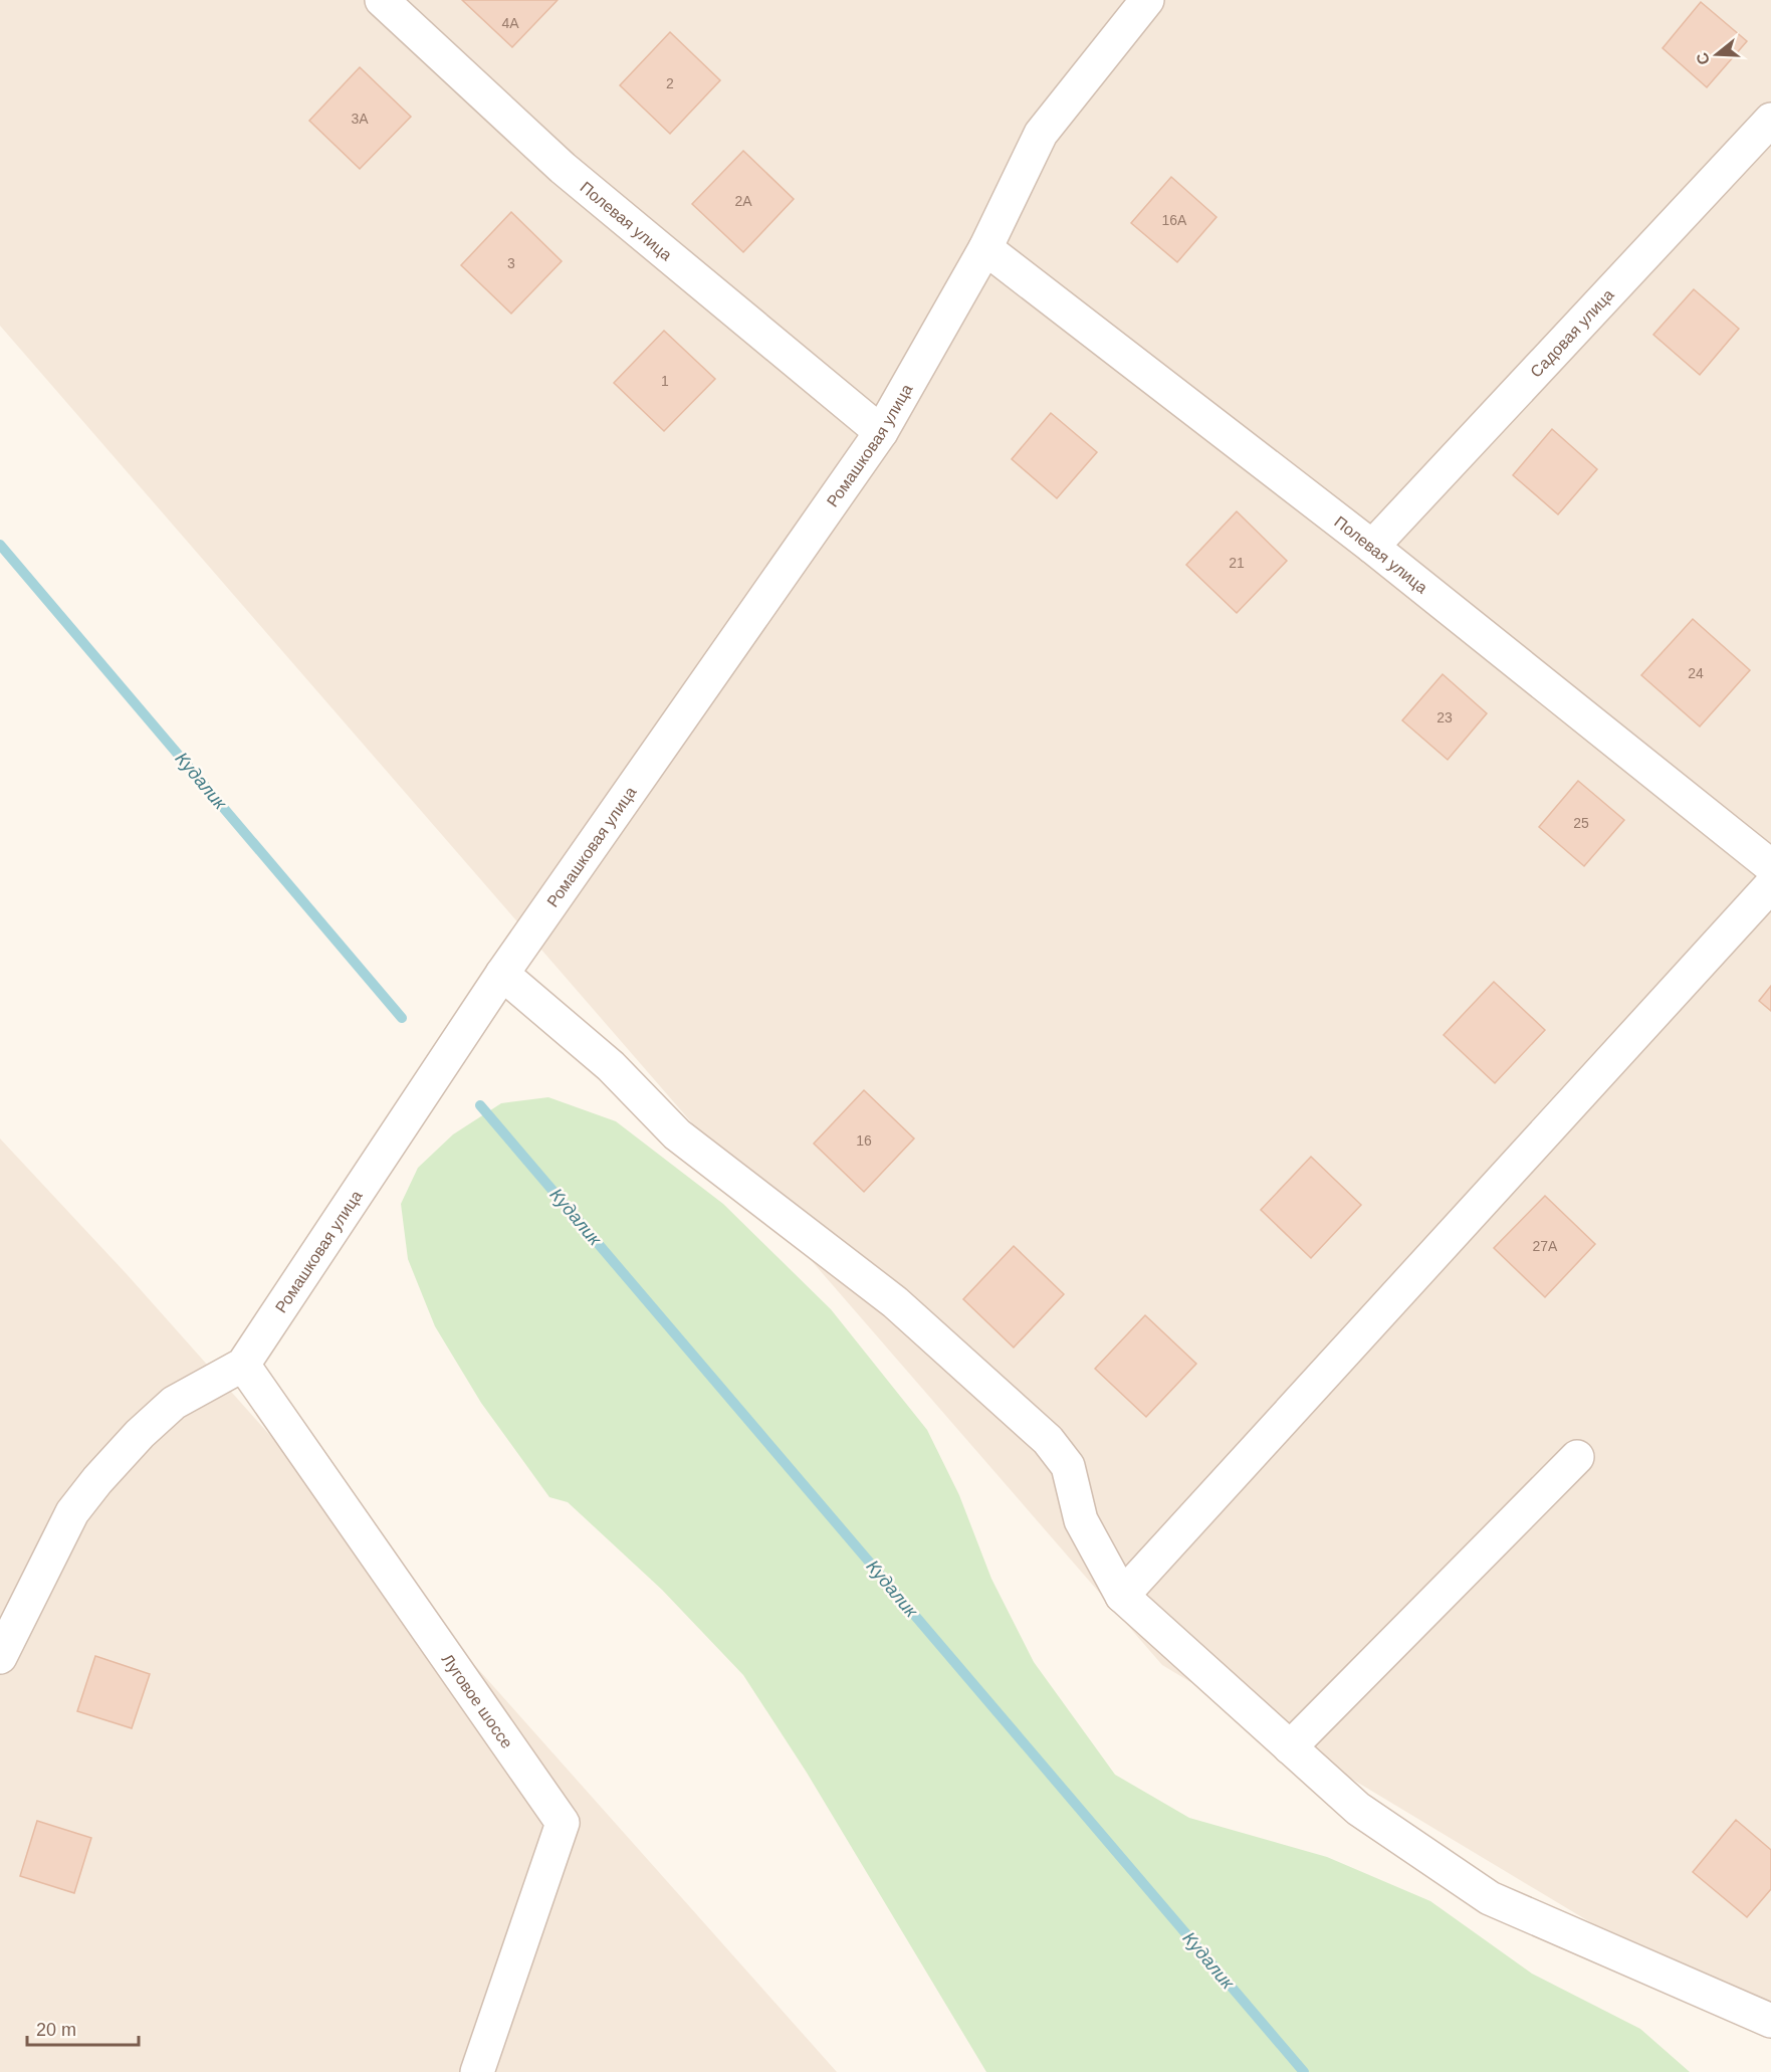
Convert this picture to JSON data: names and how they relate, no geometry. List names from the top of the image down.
{
  "streets": {
    "street": [
      "Полевая улица",
      "Садовая улица",
      "Ромашковая улица",
      "Луговое шоссе"
    ]
  },
  "crossings": [
    ["Полевая улица", "Садовая улица"],
    ["Полевая улица", "Ромашковая улица"],
    ["Ромашковая улица", "Луговое шоссе"]
  ],
  "water": ["Кудалик"],
  "house_numbers": [
    "4А",
    "2",
    "3А",
    "2А",
    "16А",
    "3",
    "1",
    "21",
    "24",
    "23",
    "25",
    "16",
    "27А"
  ],
  "scale_bar": "20 m",
  "north": "left"
}
